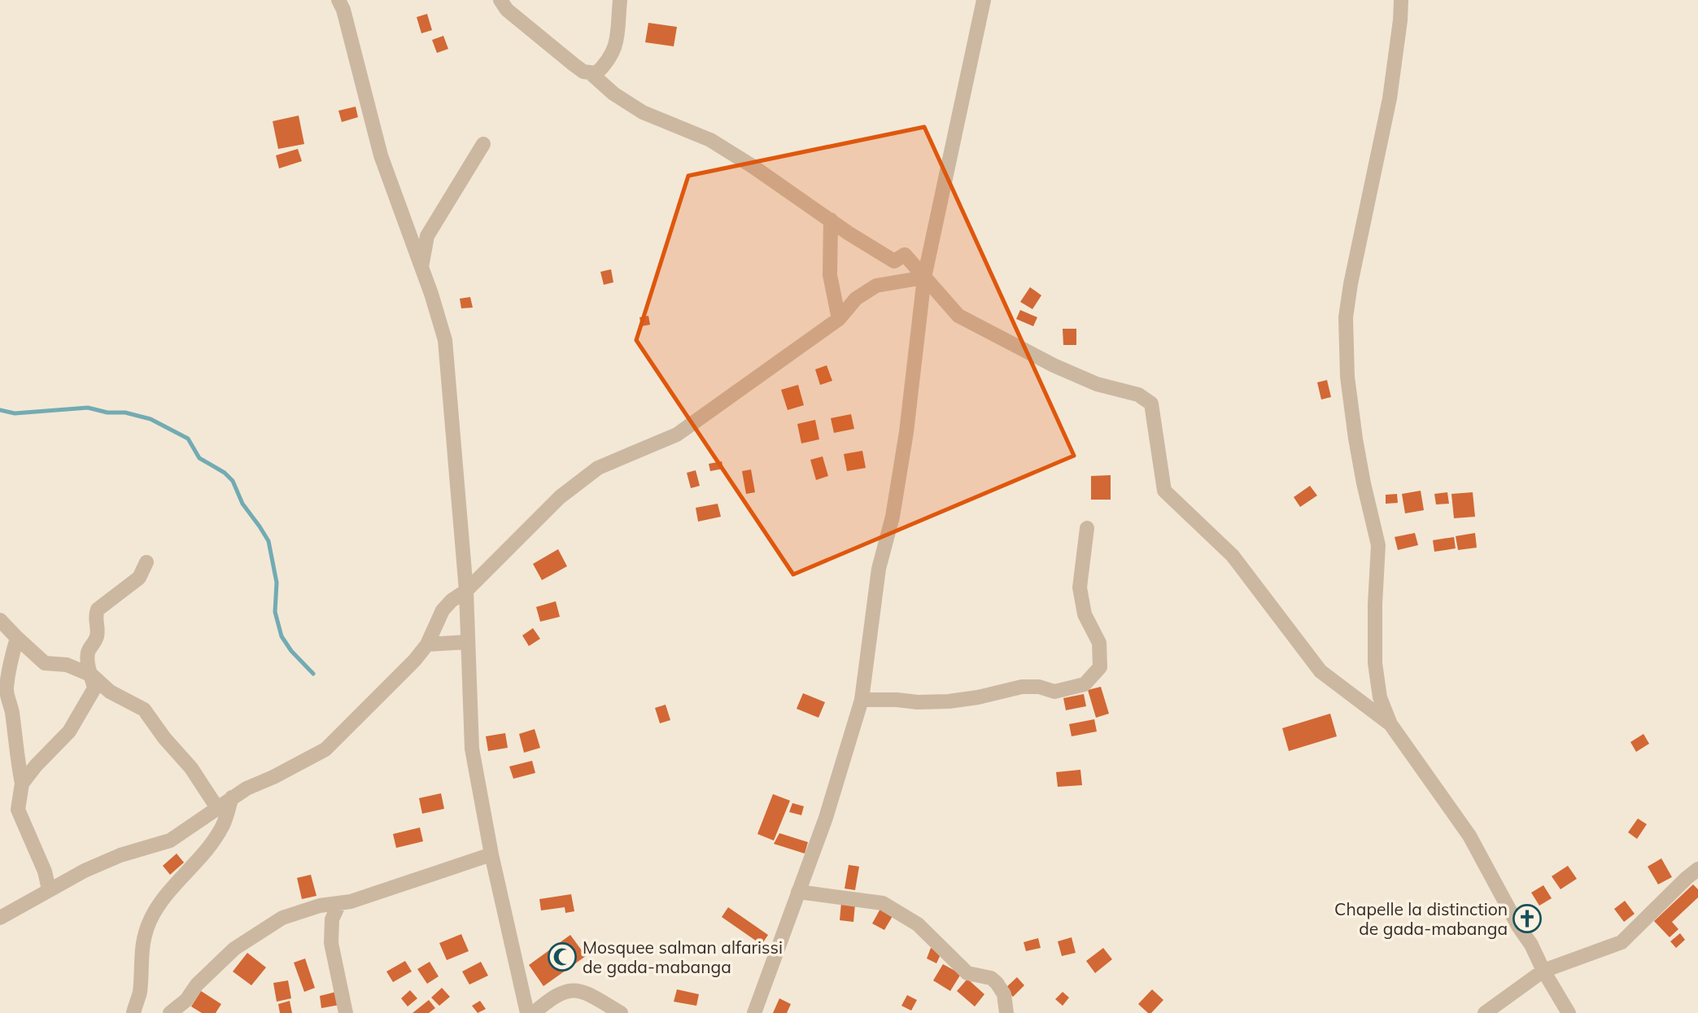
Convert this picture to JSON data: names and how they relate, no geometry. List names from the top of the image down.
{
  "places": {
    "church": ["Chapelle la distinction de gada-mabanga"],
    "mosque": ["Mosquee salman alfarissi de gada-mabanga"]
  }
}
